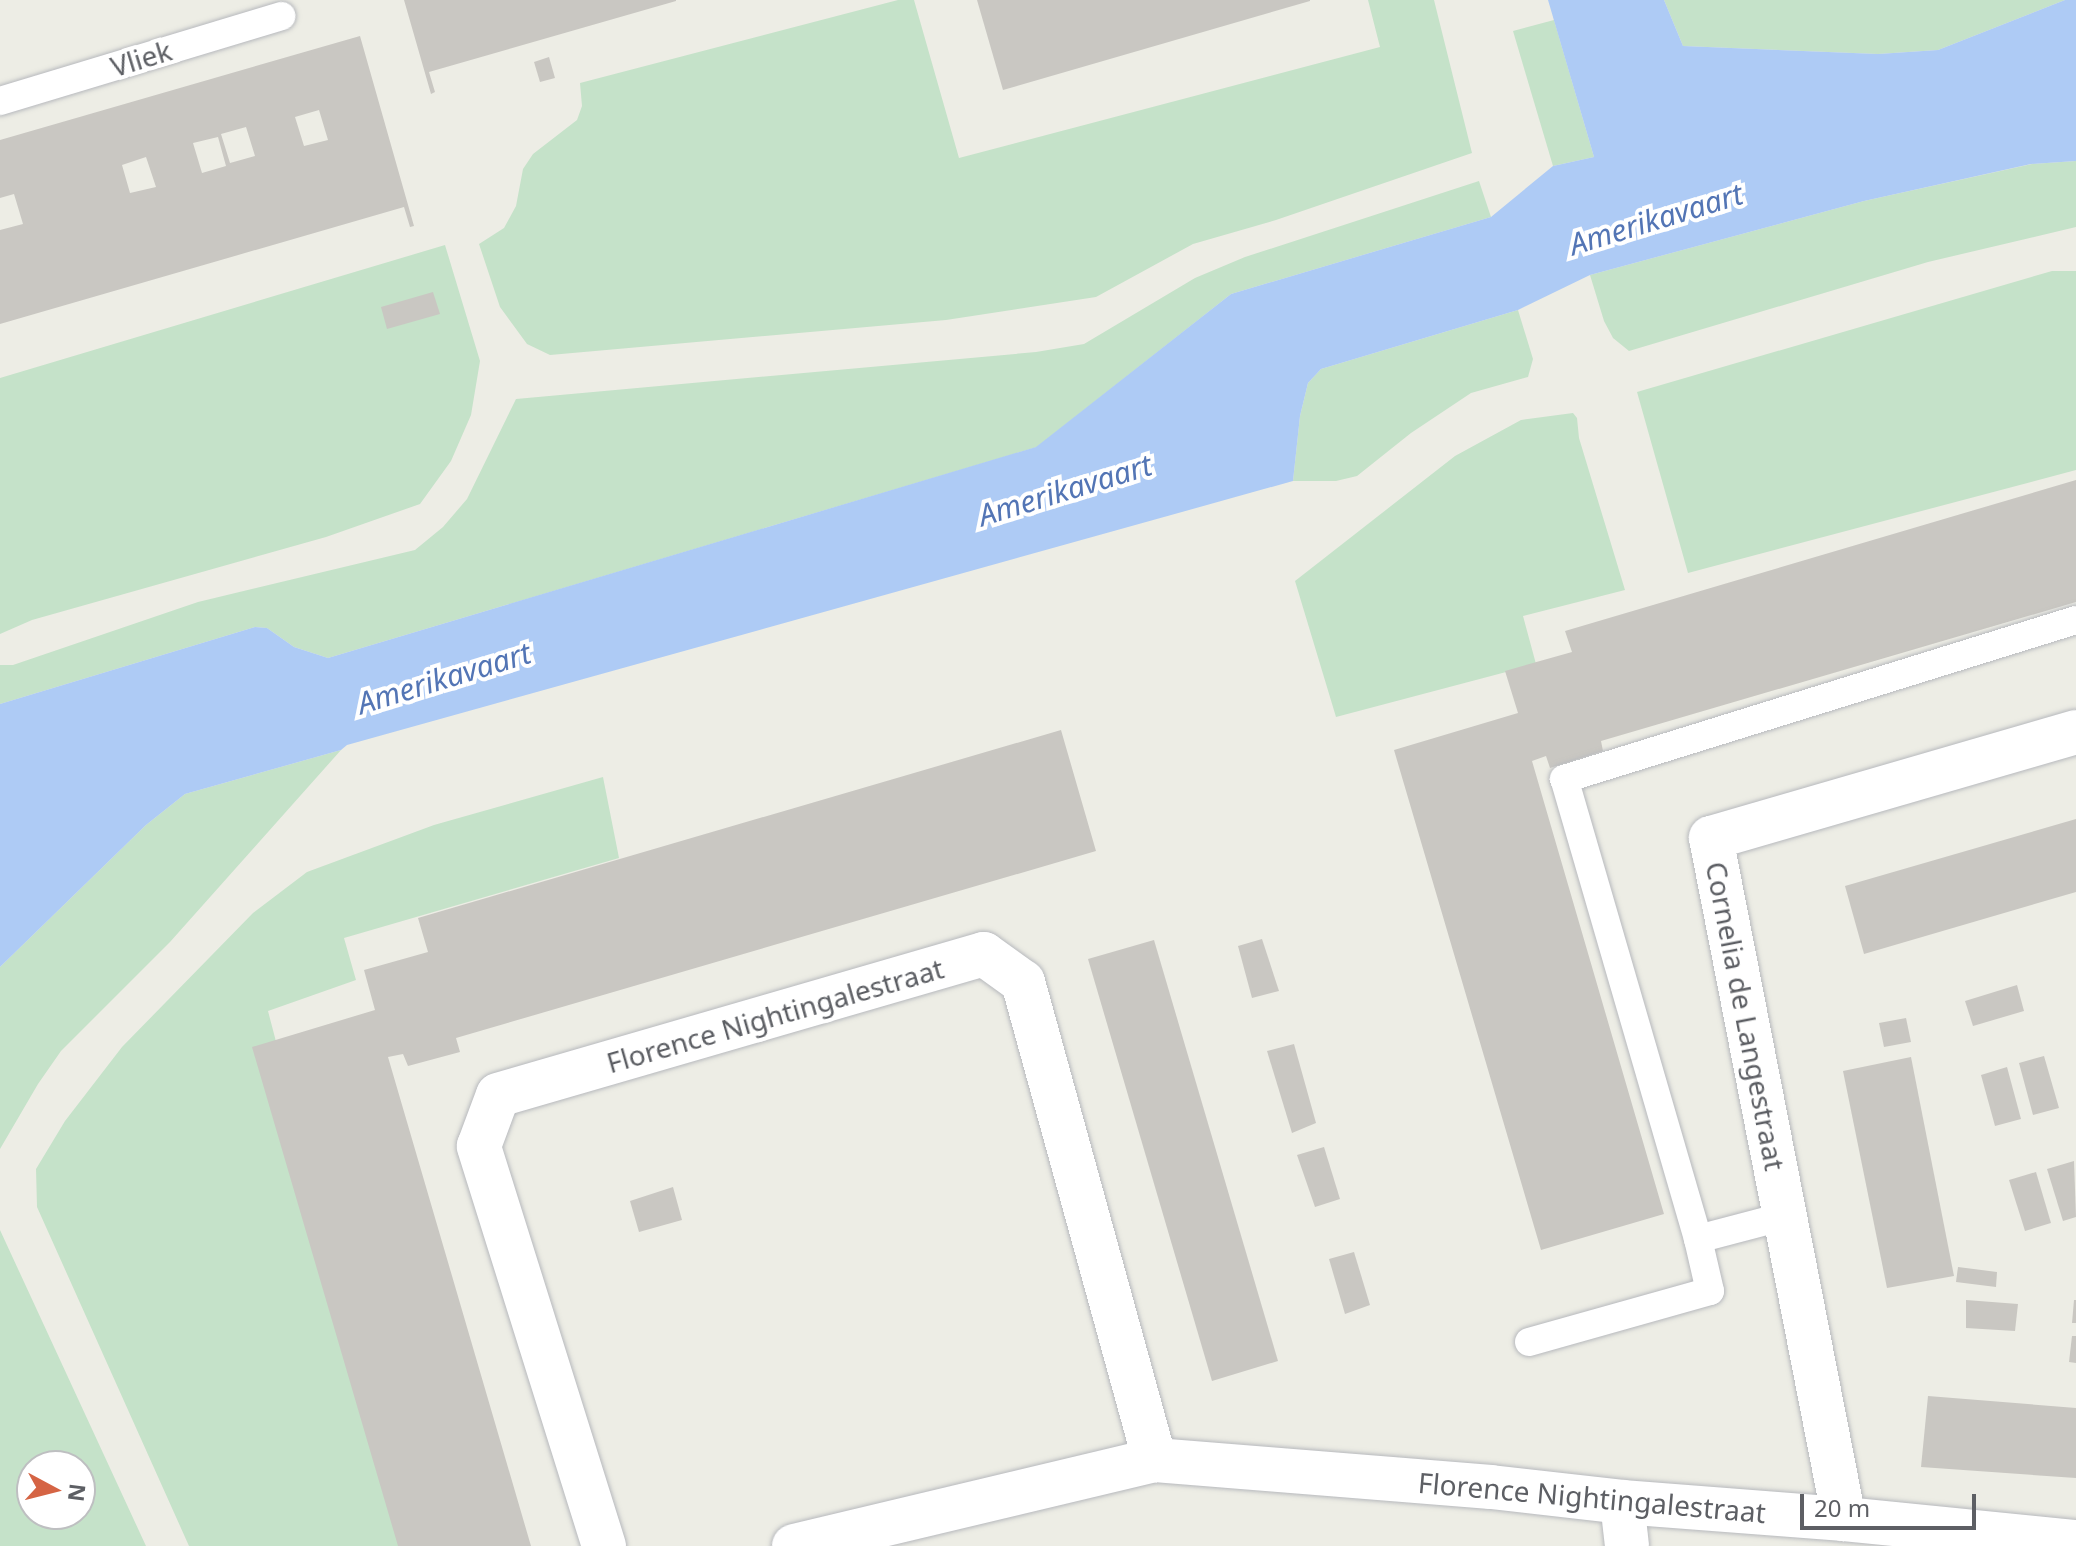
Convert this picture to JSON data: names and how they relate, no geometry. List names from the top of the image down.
{
  "streets": {
    "street": ["Florence Nightingalestraat", "Cornelia de Langestraat"],
    "lane": ["Vliek"]
  },
  "crossings": [
    ["Florence Nightingalestraat", "Cornelia de Langestraat"]
  ],
  "water": ["Amerikavaart"],
  "scale_bar": "20 m",
  "north": "right"
}
